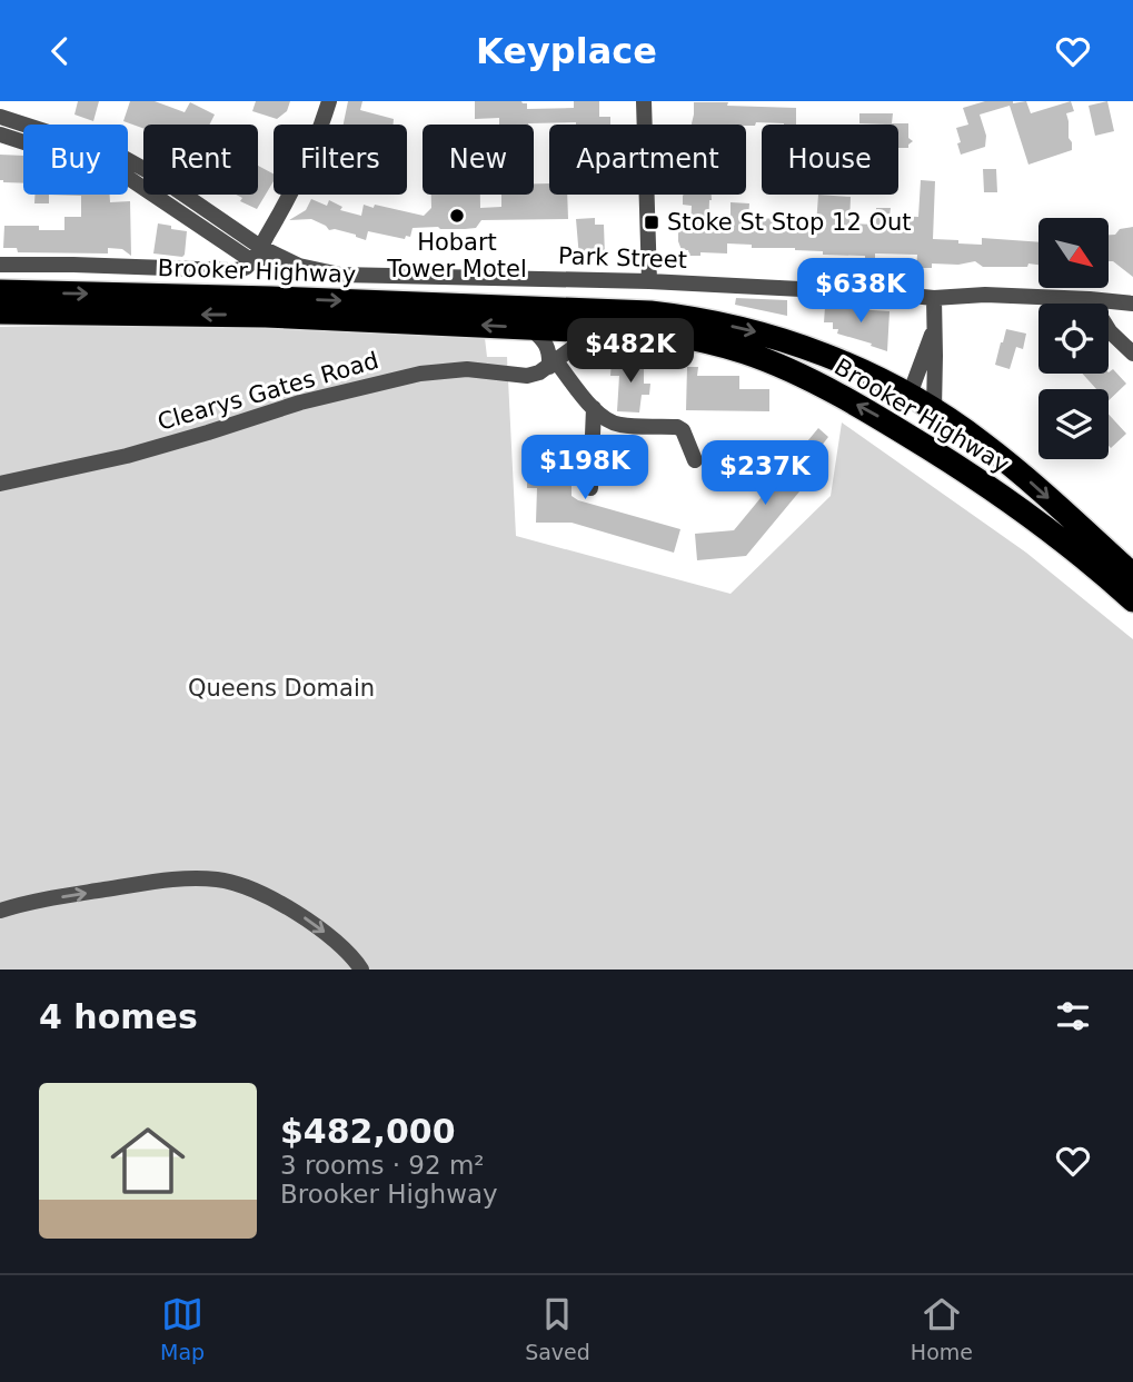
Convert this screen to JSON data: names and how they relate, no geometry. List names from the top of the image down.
{
  "streets": {
    "highway": ["Brooker Highway"],
    "street": ["Park Street", "Clearys Gates Road"]
  },
  "crossings": [
    ["Brooker Highway", "Clearys Gates Road"]
  ],
  "parks": ["Queens Domain"],
  "places": {
    "other": ["Hobart Tower Motel"],
    "transit": ["Stoke St Stop 12 Out"]
  },
  "north": "bottom right",
  "page": {
    "header": "Keyplace",
    "chip": [
      "Buy",
      "Rent",
      "Filters",
      "New",
      "Apartment",
      "House"
    ],
    "price": [
      "$638K",
      "$482K",
      "$198K",
      "$237K"
    ],
    "heading": "4 homes",
    "list": [
      {
        "name": "$482,000",
        "note": "3 rooms · 92 m² · Brooker Highway"
      }
    ],
    "tabs": ["Map", "Saved", "Home"]
  }
}
